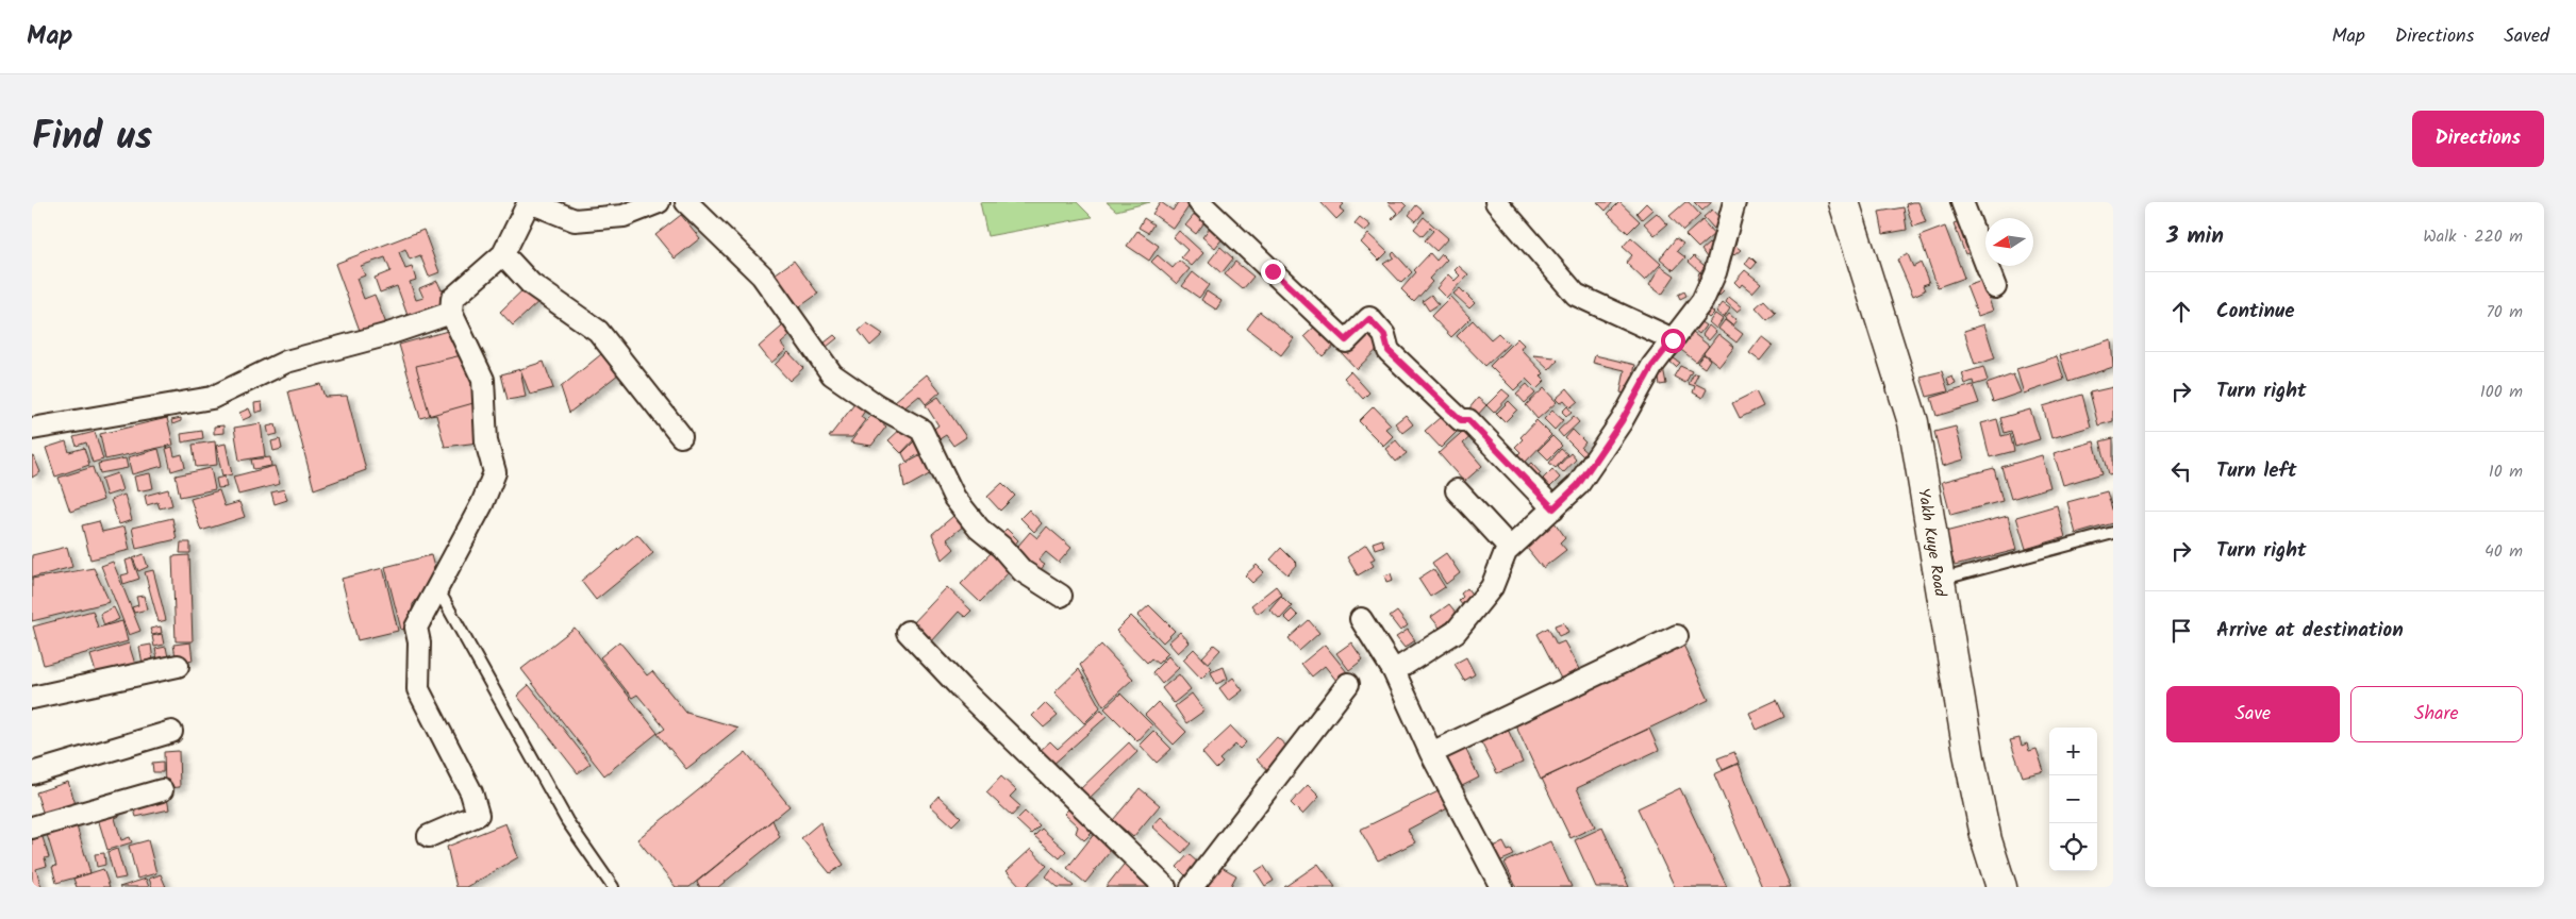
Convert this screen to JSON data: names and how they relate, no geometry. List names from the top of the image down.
{
  "streets": {
    "main road": ["Yakh Kuye Road"]
  },
  "north": "left",
  "page": {
    "header": "Map",
    "nav": ["Map", "Directions", "Saved"],
    "title": "Find us",
    "buttons": [
      "Directions",
      ["Save", "Share"]
    ],
    "heading": ["3 min", "Walk · 220 m"],
    "list": [
      ["Continue", "70 m"],
      ["Turn right", "100 m"],
      ["Turn left", "10 m"],
      ["Turn right", "40 m"],
      "Arrive at destination"
    ],
    "map_buttons": ["+", "−"]
  }
}
